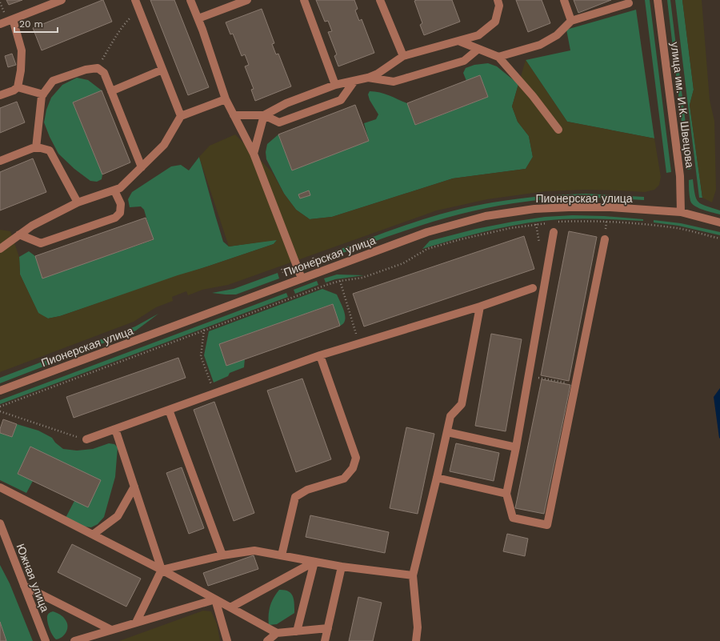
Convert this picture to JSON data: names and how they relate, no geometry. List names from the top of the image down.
{
  "streets": {
    "street": ["улица им. И.К. Швецова", "Пионерская улица", "Южная улица"]
  },
  "crossings": [
    ["улица им. И.К. Швецова", "Пионерская улица"]
  ],
  "scale_bar": "20 m"
}
